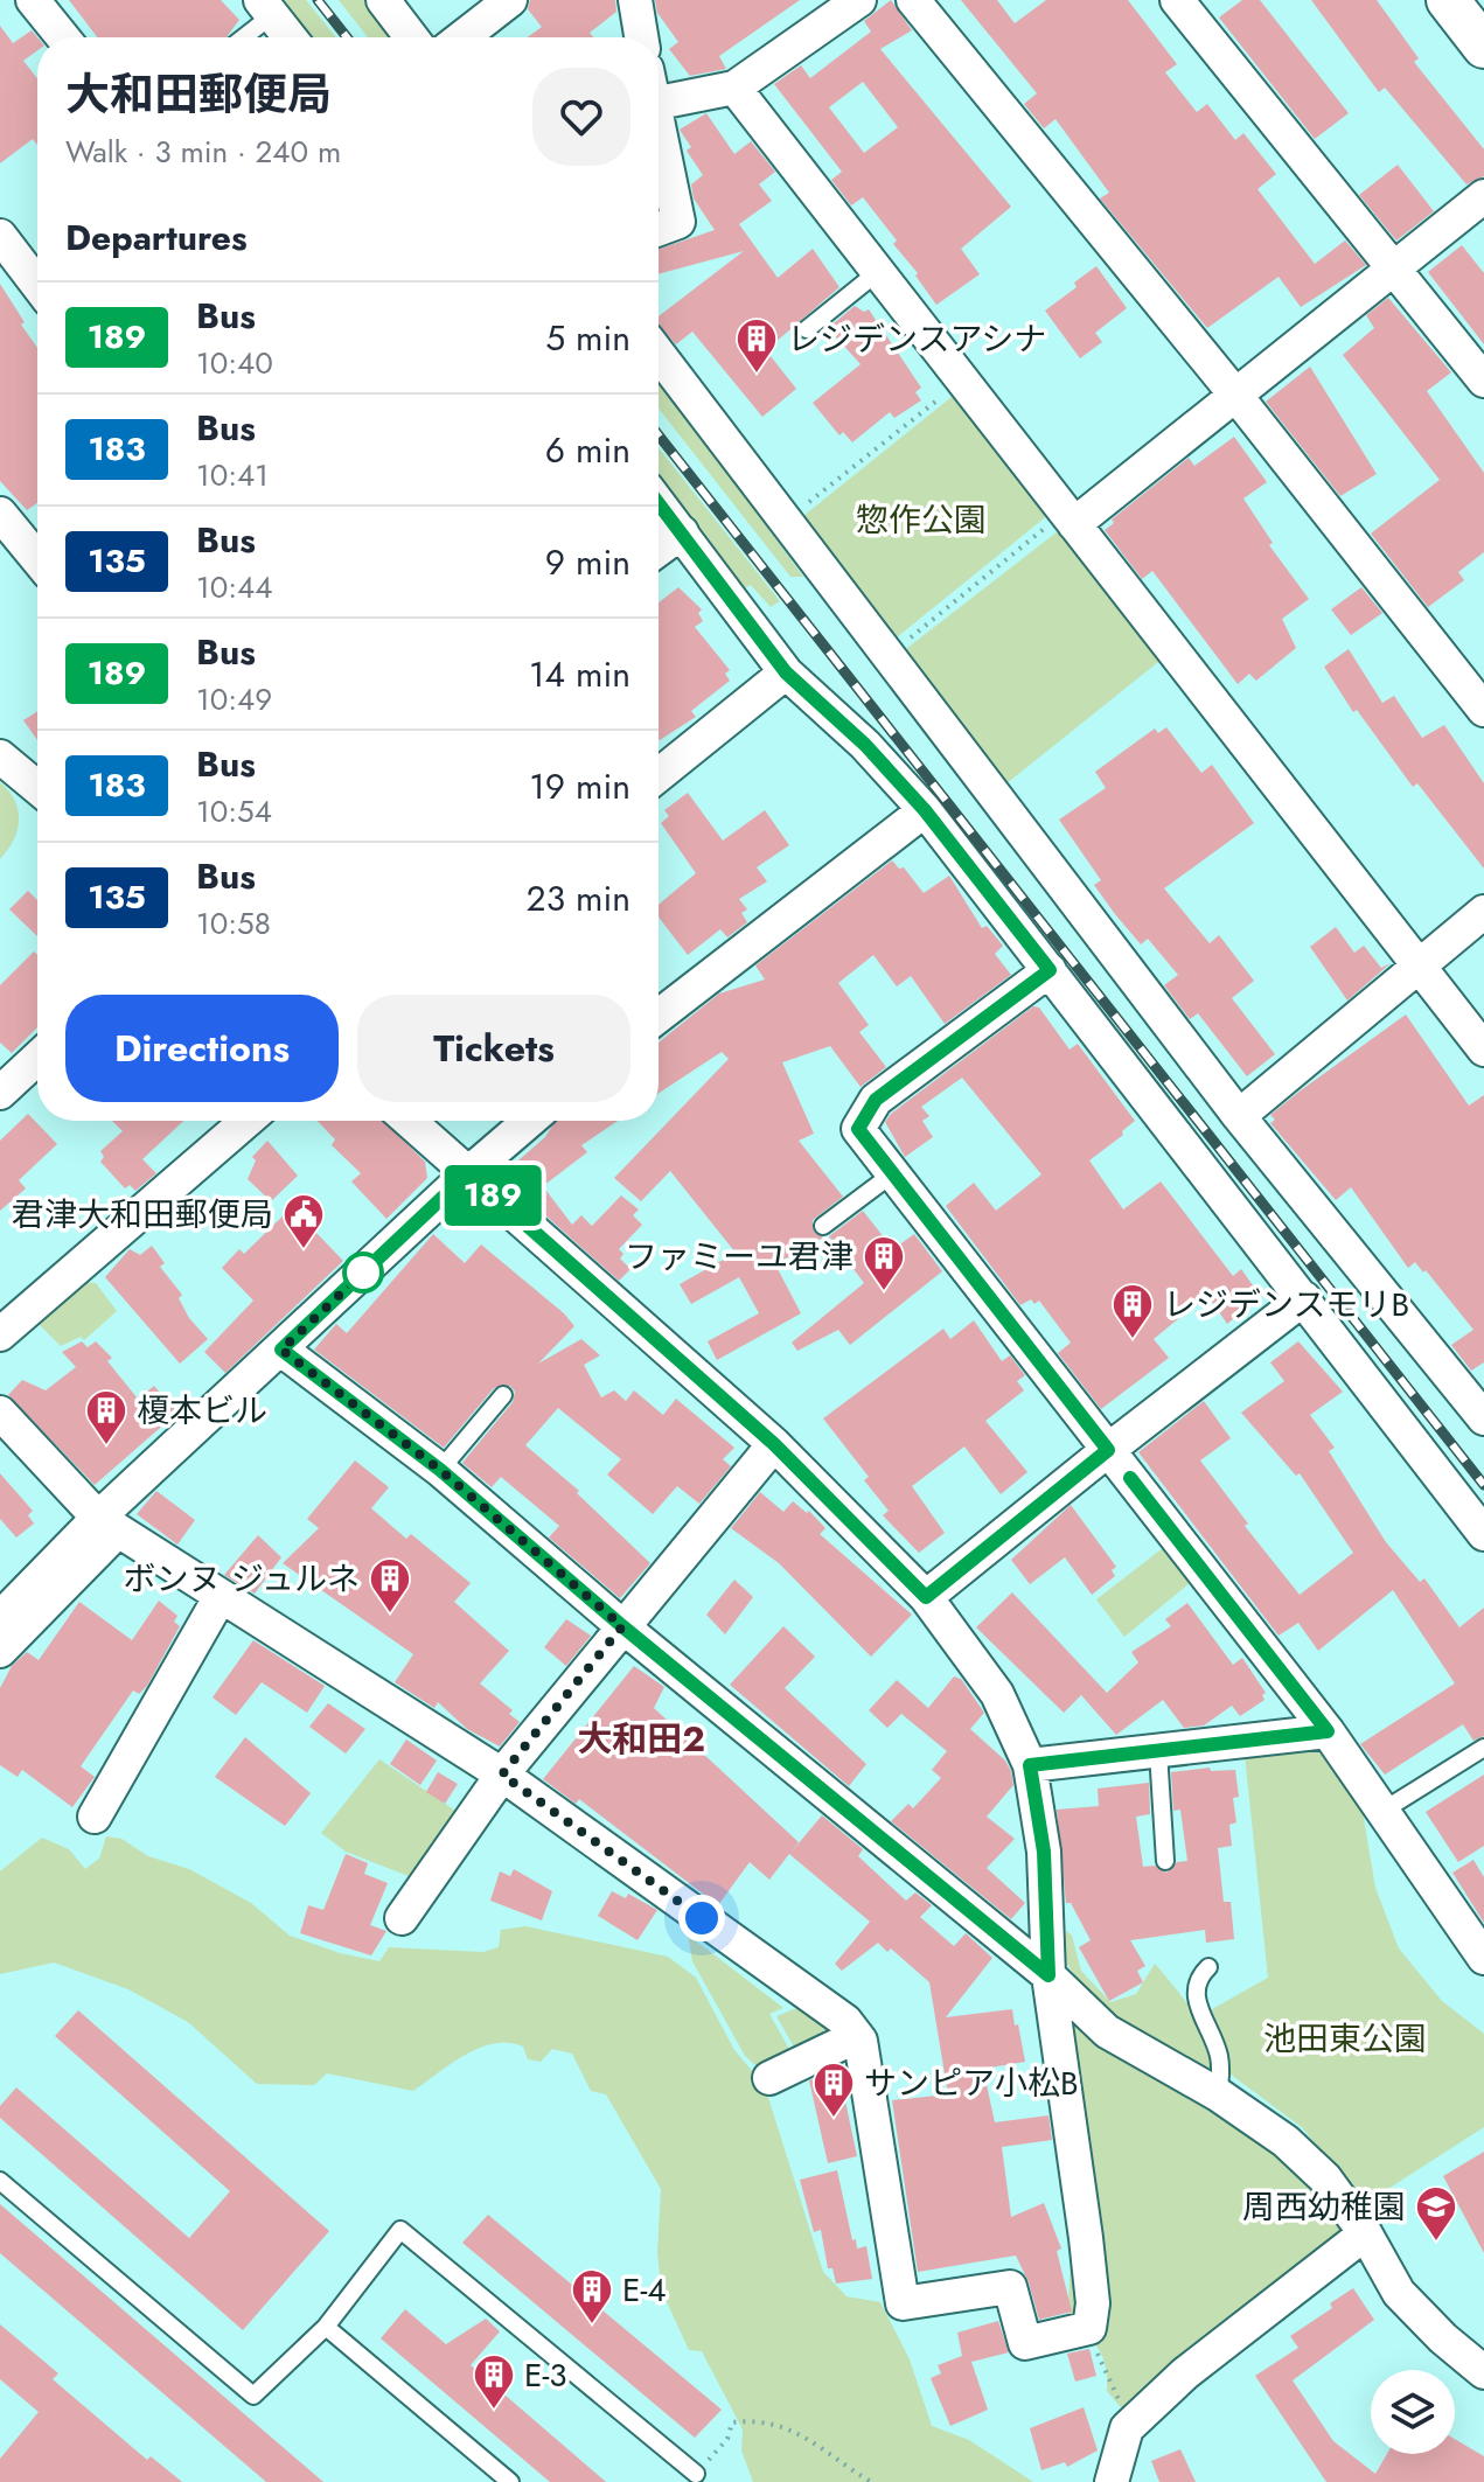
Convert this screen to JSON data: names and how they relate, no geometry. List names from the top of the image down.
{
  "districts": ["大和田2"],
  "parks": ["惣作公園", "池田東公園"],
  "places": {
    "building": [
      "レジデンスアシナ",
      "ファミーユ君津",
      "レジデンスモリB",
      "榎本ビル",
      "ボンヌ ジュルネ",
      "サンピア小松B",
      "E-4",
      "E-3"
    ],
    "public building": ["君津大和田郵便局"],
    "school or university": ["周西幼稚園"]
  },
  "lines": ["bus line 189"],
  "page": {
    "on_map": "189",
    "heading": [
      ["大和田郵便局", "Walk · 3 min · 240 m"],
      "Departures"
    ],
    "list": [
      {
        "mark": "189",
        "name": "Bus",
        "note": "10:40",
        "value": "5 min"
      },
      {
        "mark": "183",
        "name": "Bus",
        "note": "10:41",
        "value": "6 min"
      },
      {
        "mark": "135",
        "name": "Bus",
        "note": "10:44",
        "value": "9 min"
      },
      {
        "mark": "189",
        "name": "Bus",
        "note": "10:49",
        "value": "14 min"
      },
      {
        "mark": "183",
        "name": "Bus",
        "note": "10:54",
        "value": "19 min"
      },
      {
        "mark": "135",
        "name": "Bus",
        "note": "10:58",
        "value": "23 min"
      }
    ],
    "buttons": ["Directions", "Tickets"]
  }
}
